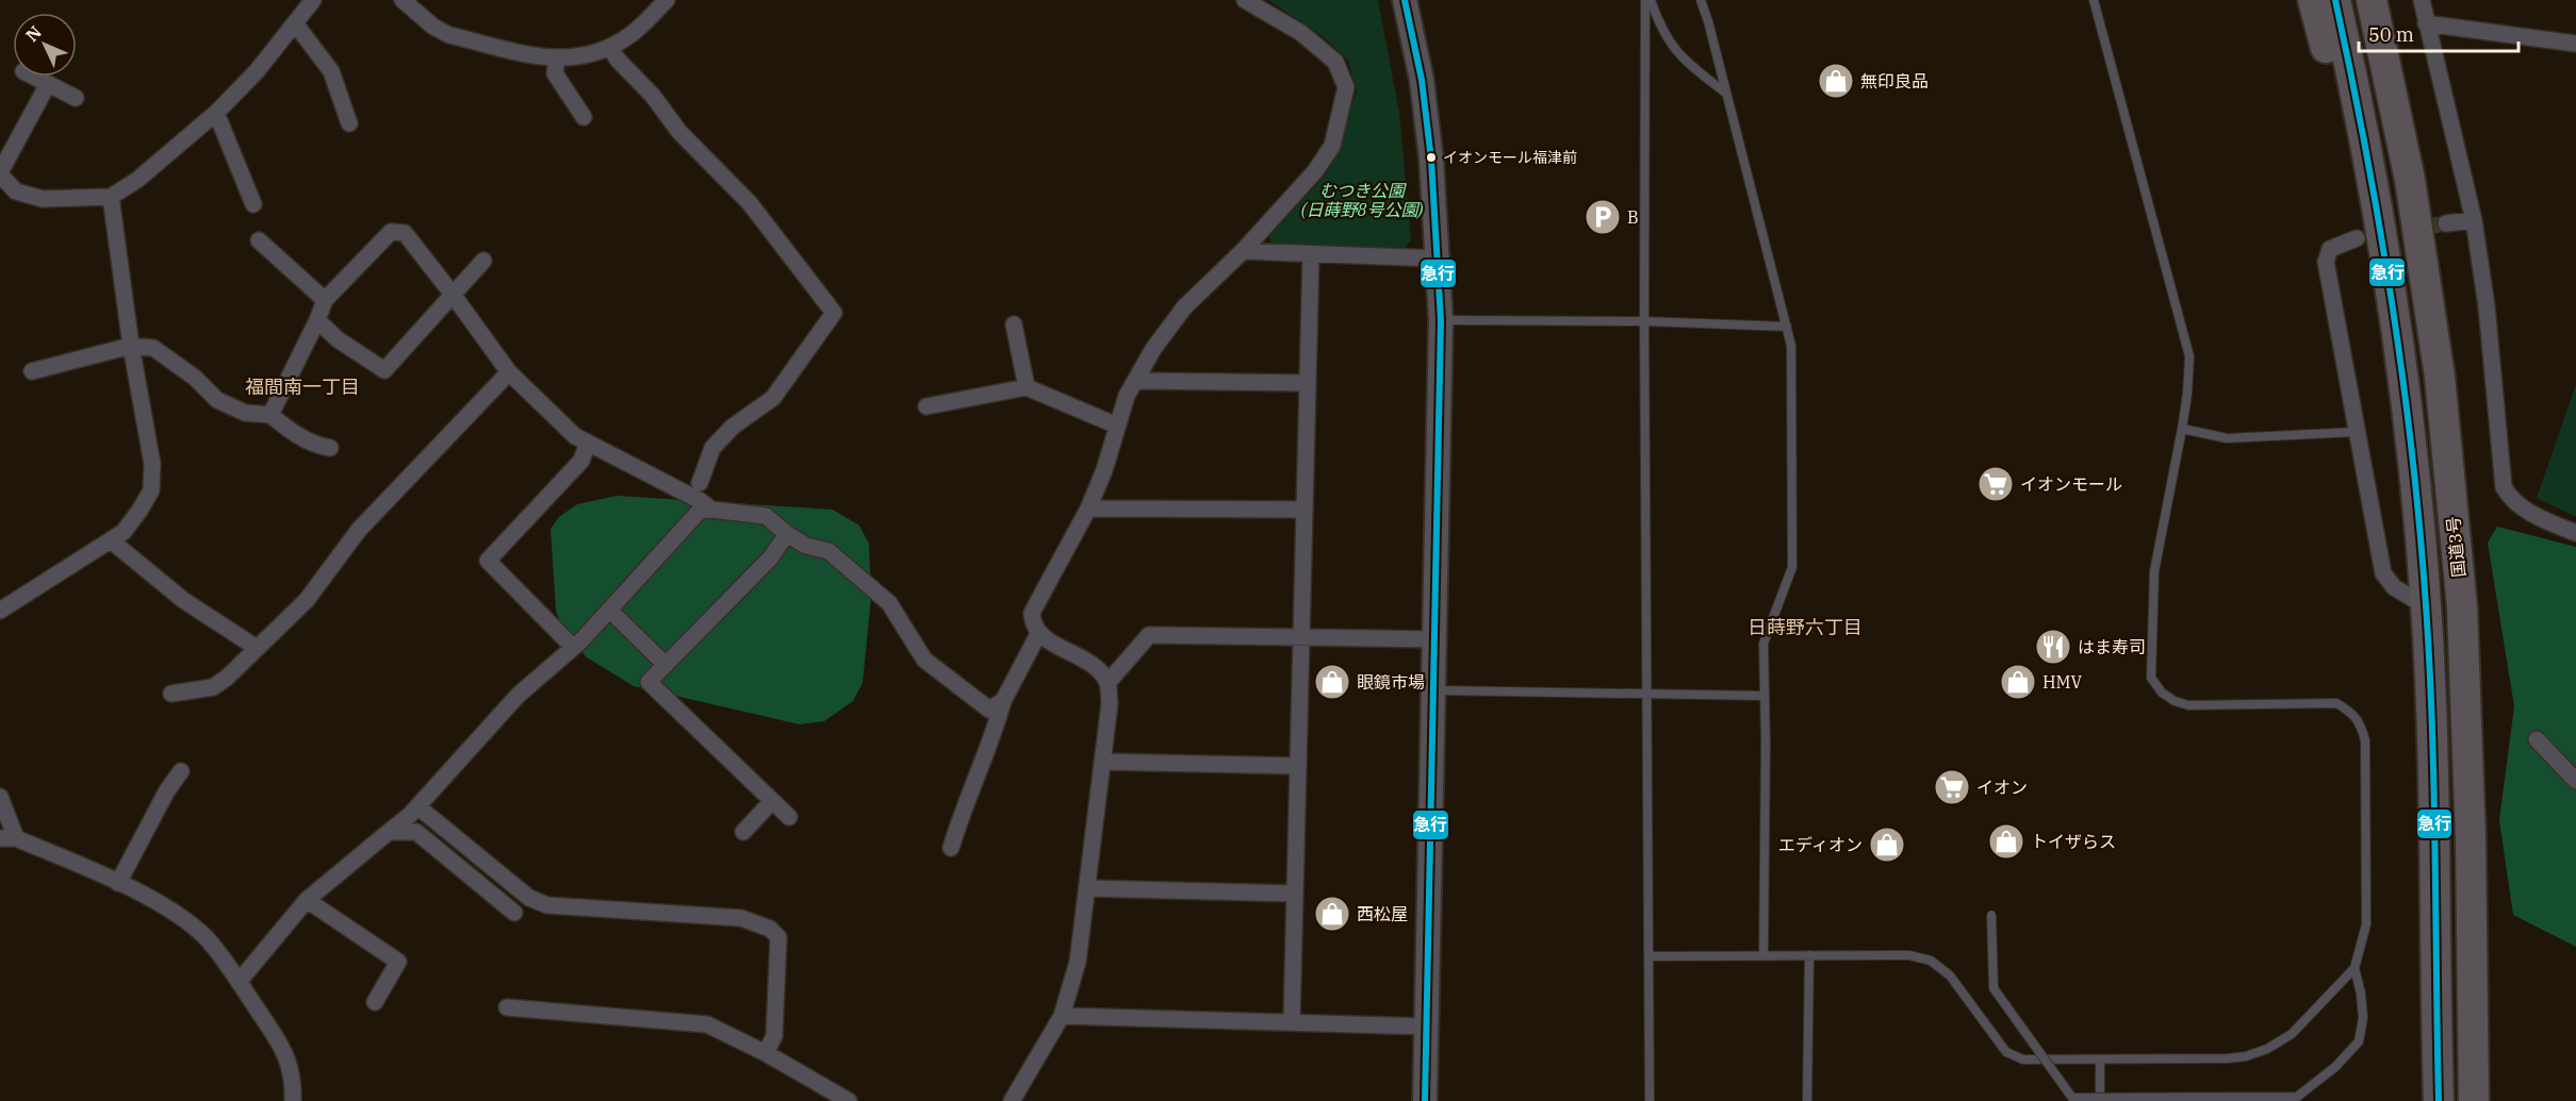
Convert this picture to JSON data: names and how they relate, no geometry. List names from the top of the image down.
{
  "streets": {
    "highway": ["国道3号"]
  },
  "districts": ["福間南一丁目", "日蒔野六丁目"],
  "parks": ["むつき公園 (日蒔野8号公園)"],
  "places": {
    "shop": [
      "無印良品",
      "眼鏡市場",
      "HMV",
      "トイザらス",
      "エディオン",
      "西松屋"
    ],
    "other": ["イオンモール福津前"],
    "parking": ["B"],
    "supermarket": ["イオンモール", "イオン"],
    "restaurant": ["はま寿司"]
  },
  "lines": ["transit line 急行"],
  "scale_bar": "50 m",
  "north": "top left"
}
